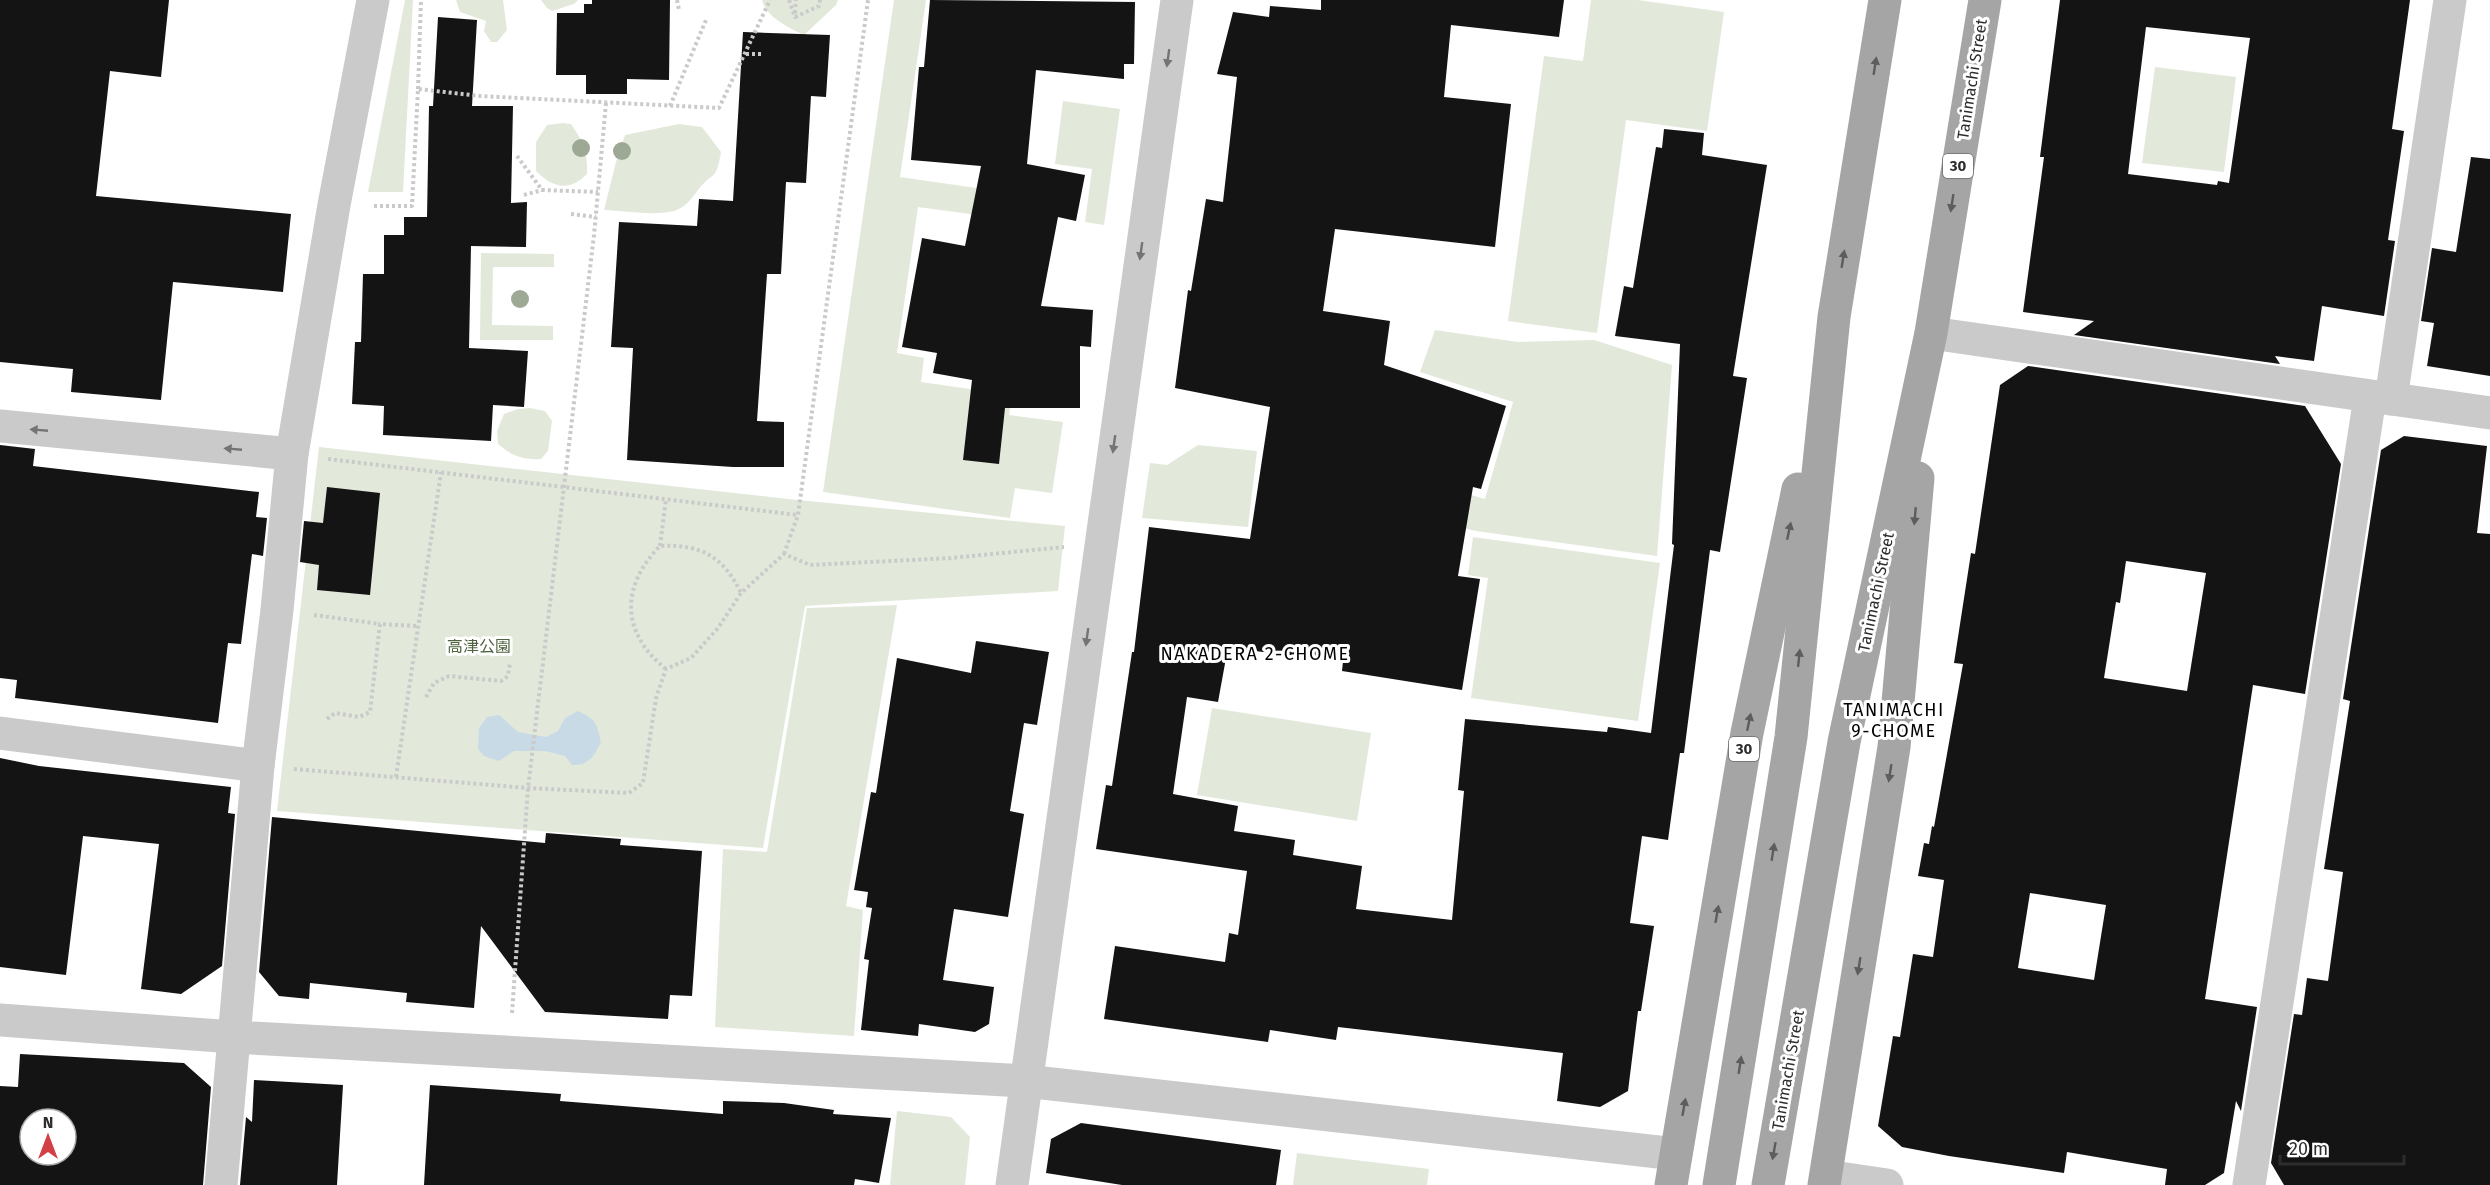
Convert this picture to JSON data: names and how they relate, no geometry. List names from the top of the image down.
{
  "streets": {
    "main road": ["Tanimachi Street", "30"]
  },
  "crossings": [
    ["Tanimachi Street", "30"]
  ],
  "districts": ["NAKADERA 2-CHOME", "TANIMACHI 9-CHOME"],
  "parks": ["高津公園"],
  "scale_bar": "20 m",
  "north": "top"
}
